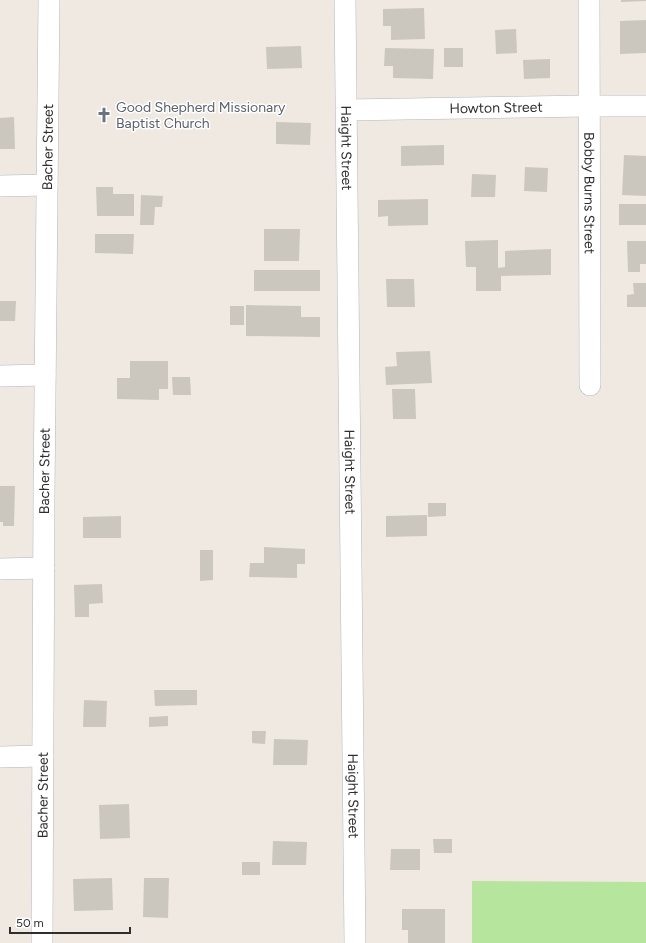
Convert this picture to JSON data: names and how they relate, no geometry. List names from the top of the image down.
{
  "streets": {
    "street": [
      "Howton Street",
      "Bacher Street",
      "Haight Street",
      "Bobby Burns Street"
    ]
  },
  "crossings": [
    ["Howton Street", "Haight Street"],
    ["Howton Street", "Bobby Burns Street"]
  ],
  "places": {
    "church": ["Good Shepherd Missionary Baptist Church"]
  },
  "scale_bar": "50 m"
}
